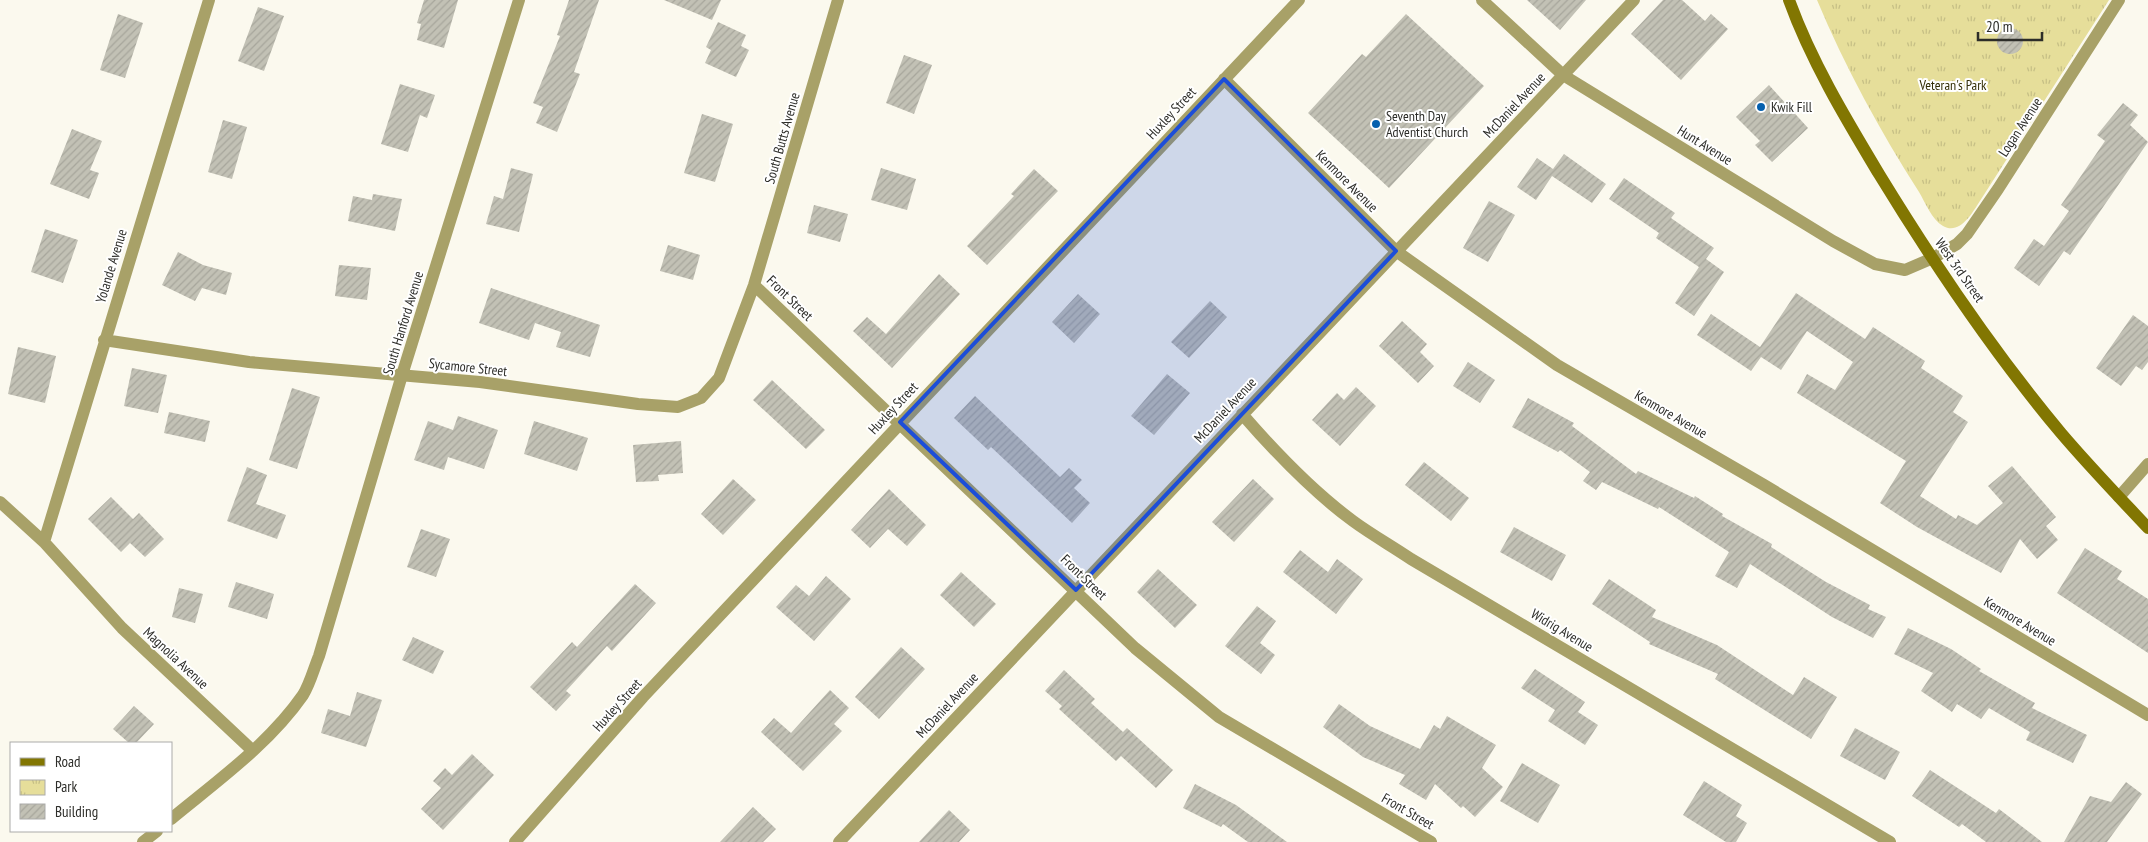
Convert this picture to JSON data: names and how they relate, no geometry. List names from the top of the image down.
{
  "streets": {
    "street": [
      "McDaniel Avenue",
      "Huxley Street",
      "Logan Avenue",
      "South Butts Avenue",
      "Hunt Avenue",
      "Kenmore Avenue",
      "Yolande Avenue",
      "West 3rd Street",
      "Front Street",
      "South Hanford Avenue",
      "Sycamore Street",
      "Widrig Avenue",
      "Magnolia Avenue"
    ]
  },
  "crossings": [
    ["McDaniel Avenue", "Hunt Avenue"],
    ["McDaniel Avenue", "Kenmore Avenue"],
    ["McDaniel Avenue", "Front Street"],
    ["McDaniel Avenue", "Widrig Avenue"],
    ["Huxley Street", "Kenmore Avenue"],
    ["Huxley Street", "Front Street"],
    ["Logan Avenue", "Hunt Avenue"],
    ["Logan Avenue", "West 3rd Street"],
    ["South Butts Avenue", "Front Street"],
    ["South Butts Avenue", "Sycamore Street"],
    ["Hunt Avenue", "West 3rd Street"],
    ["Yolande Avenue", "Sycamore Street"],
    ["Yolande Avenue", "Magnolia Avenue"],
    ["Front Street", "Sycamore Street"],
    ["South Hanford Avenue", "Sycamore Street"],
    ["South Hanford Avenue", "Magnolia Avenue"]
  ],
  "parks": ["Veteran's Park"],
  "places": ["Kwik Fill", "Seventh Day Adventist Church"],
  "legend": ["Road", "Park", "Building"],
  "scale_bar": "20 m"
}
